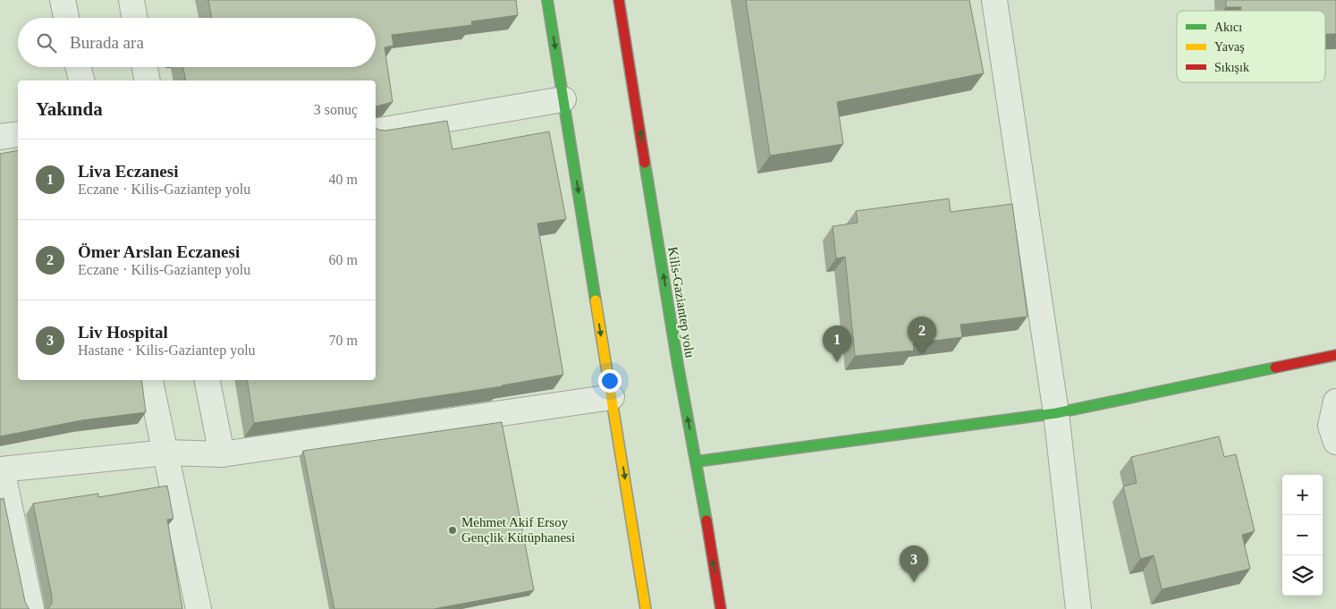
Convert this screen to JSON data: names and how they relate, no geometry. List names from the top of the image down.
{
  "streets": {
    "main road": ["Kilis-Gaziantep yolu"]
  },
  "places": ["Mehmet Akif Ersoy Gençlik Kütüphanesi"],
  "legend": ["Akıcı", "Yavaş", "Sıkışık"],
  "page": {
    "search": "Burada ara",
    "heading": ["Yakında", "3 sonuç"],
    "list": [
      {
        "mark": "1",
        "name": "Liva Eczanesi",
        "note": "Eczane · Kilis-Gaziantep yolu",
        "value": "40 m"
      },
      {
        "mark": "2",
        "name": "Ömer Arslan Eczanesi",
        "note": "Eczane · Kilis-Gaziantep yolu",
        "value": "60 m"
      },
      {
        "mark": "3",
        "name": "Liv Hospital",
        "note": "Hastane · Kilis-Gaziantep yolu",
        "value": "70 m"
      }
    ],
    "pins": ["2", "1", "3"],
    "map_buttons": ["+", "−"]
  }
}
